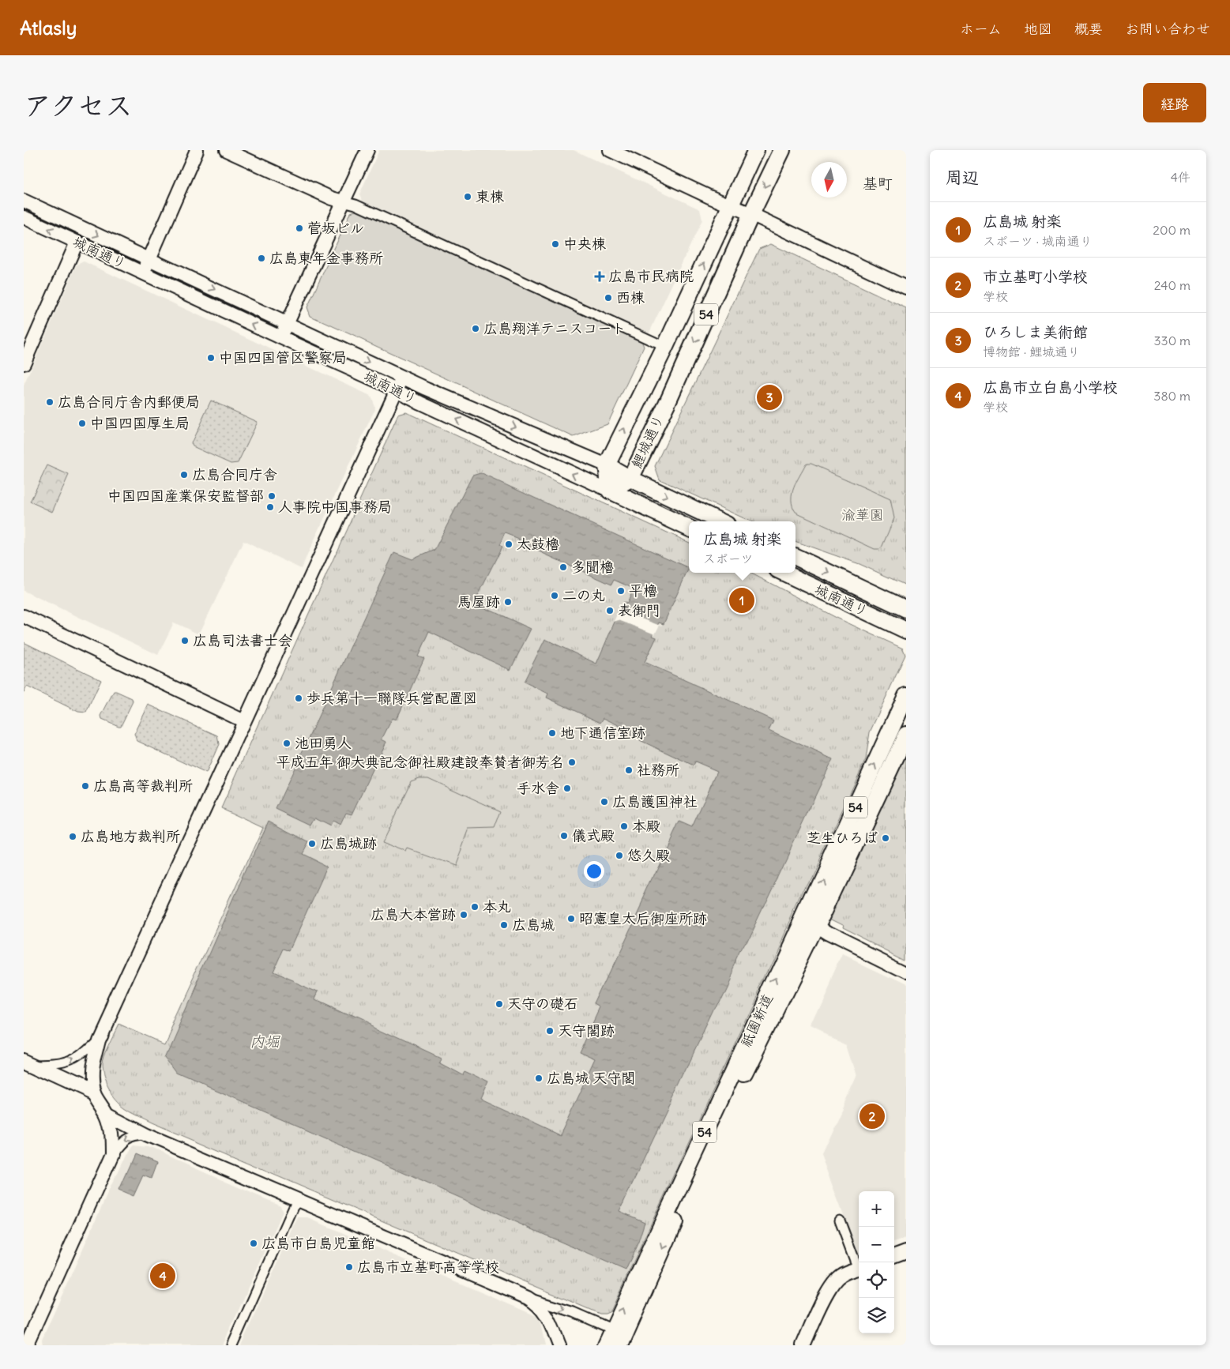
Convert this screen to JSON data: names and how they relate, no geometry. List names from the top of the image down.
{
  "streets": {
    "highway": [
      "城南通り",
      "54",
      "鯉城通り",
      "祇園新道"
    ]
  },
  "crossings": [
    ["城南通り", "鯉城通り"]
  ],
  "districts": ["基町"],
  "water": ["内堀"],
  "parks": ["渝華園"],
  "places": {
    "other": [
      "東棟",
      "菅坂ビル",
      "中央棟",
      "広島東年金事務所",
      "西棟",
      "広島翔洋テニスコート",
      "中国四国管区警察局",
      "広島合同庁舎内郵便局",
      "中国四国厚生局",
      "広島合同庁舎",
      "中国四国産業保安監督部",
      "人事院中国事務局",
      "太鼓櫓",
      "多聞櫓",
      "平櫓",
      "二の丸",
      "馬屋跡",
      "表御門",
      "広島司法書士会",
      "歩兵第十一聯隊兵営配置図",
      "地下通信室跡",
      "池田勇人",
      "平成五年 御大典記念御社殿建設奉賛者御芳名",
      "社務所",
      "広島高等裁判所",
      "手水舎",
      "広島護国神社",
      "本殿",
      "儀式殿",
      "広島地方裁判所",
      "芝生ひろば",
      "広島城跡",
      "悠久殿",
      "本丸",
      "広島大本営跡",
      "昭憲皇太后御座所跡",
      "広島城",
      "天守の礎石",
      "天守閣跡",
      "広島城 天守閣",
      "広島市白島児童館",
      "広島市立基町高等学校"
    ],
    "health": ["広島市民病院"]
  },
  "north": "bottom",
  "page": {
    "header": "Atlasly",
    "nav": [
      "ホーム",
      "地図",
      "概要",
      "お問い合わせ"
    ],
    "title": "アクセス",
    "buttons": "経路",
    "heading": ["周辺", "4件"],
    "list": [
      {
        "mark": "1",
        "name": "広島城 射楽",
        "note": "スポーツ · 城南通り",
        "value": "200 m"
      },
      {
        "mark": "2",
        "name": "市立基町小学校",
        "note": "学校",
        "value": "240 m"
      },
      {
        "mark": "3",
        "name": "ひろしま美術館",
        "note": "博物館 · 鯉城通り",
        "value": "330 m"
      },
      {
        "mark": "4",
        "name": "広島市立白島小学校",
        "note": "学校",
        "value": "380 m"
      }
    ],
    "pins": [
      "3",
      "1",
      "2",
      "4"
    ],
    "popup": ["広島城 射楽", "スポーツ"],
    "map_buttons": ["+", "−"]
  }
}
